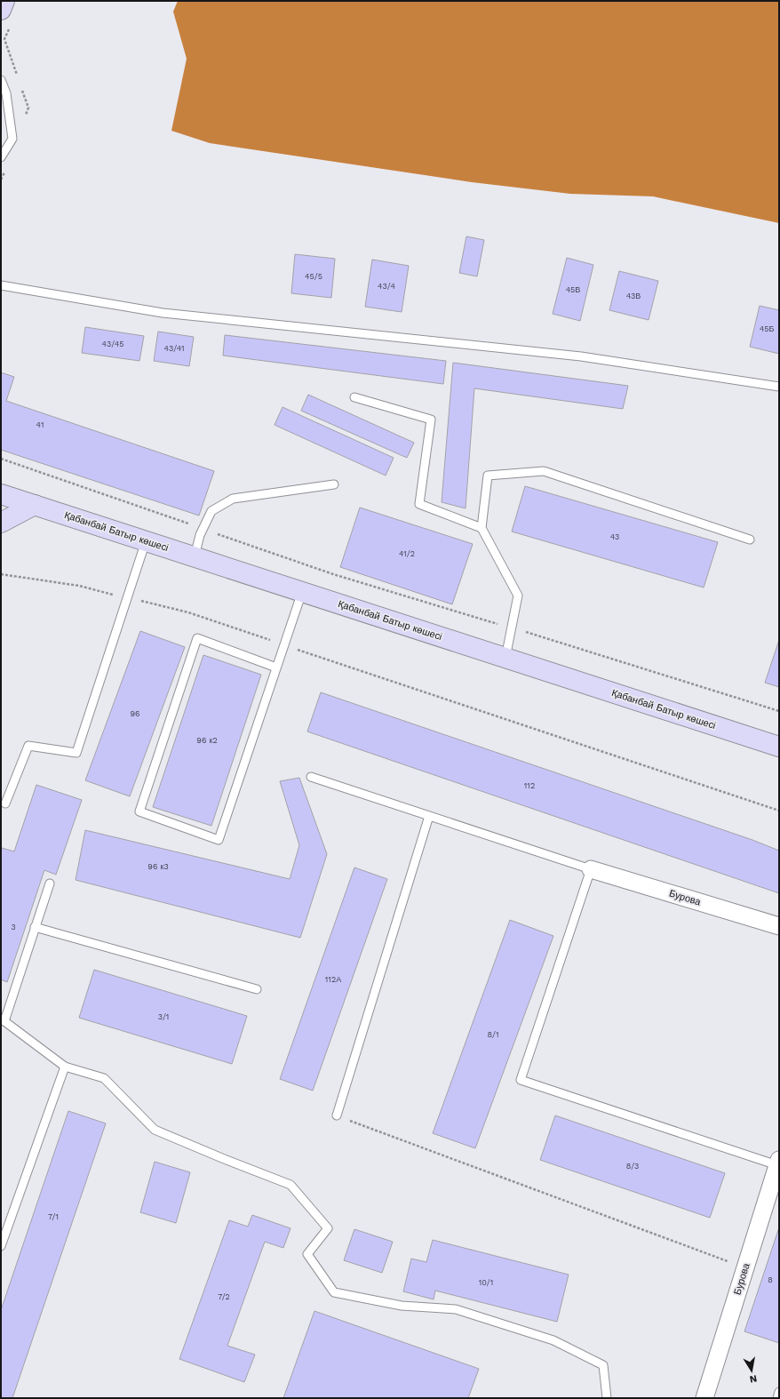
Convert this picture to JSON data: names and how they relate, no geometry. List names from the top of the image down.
{
  "streets": {
    "main road": ["Қабанбай Батыр көшесі"],
    "street": ["Бурова"]
  },
  "house_numbers": [
    "45/5",
    "43/4",
    "45В",
    "43В",
    "45Б",
    "43/45",
    "43/41",
    "41",
    "43",
    "41/2",
    "96",
    "96 к2",
    "112",
    "96 к3",
    "3",
    "112А",
    "3/1",
    "8/1",
    "8/3",
    "7/1",
    "8",
    "10/1",
    "7/2"
  ],
  "north": "bottom"
}
